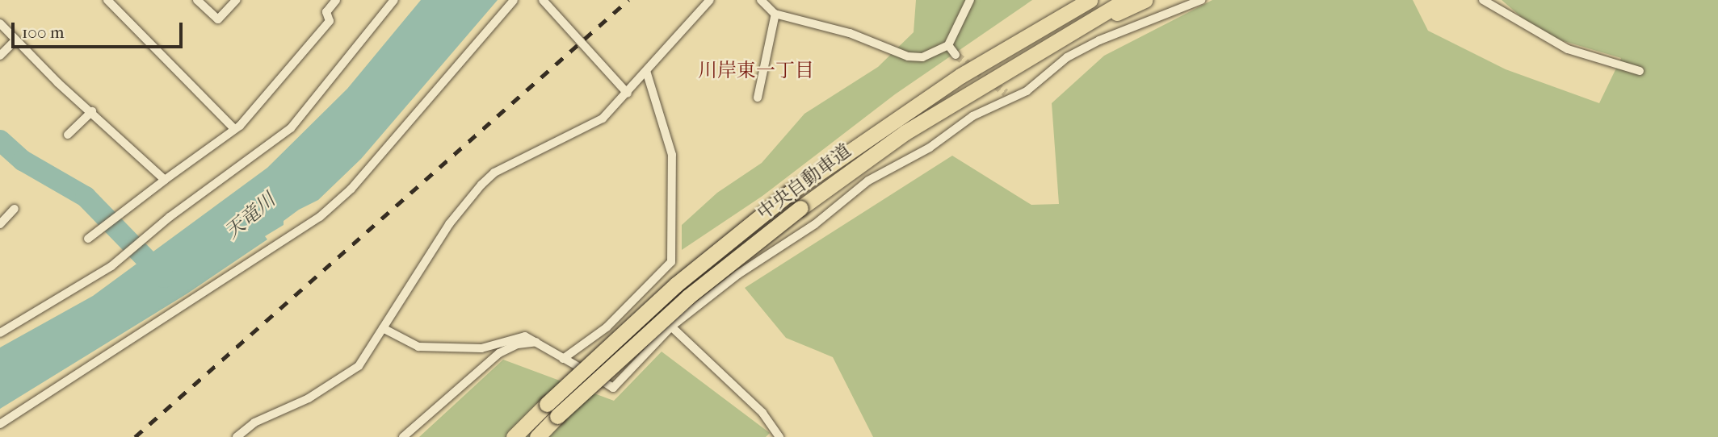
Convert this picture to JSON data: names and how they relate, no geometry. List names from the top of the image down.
{
  "streets": {
    "highway": ["中央自動車道"]
  },
  "districts": ["川岸東一丁目"],
  "water": ["天竜川"],
  "scale_bar": "100 m"
}
